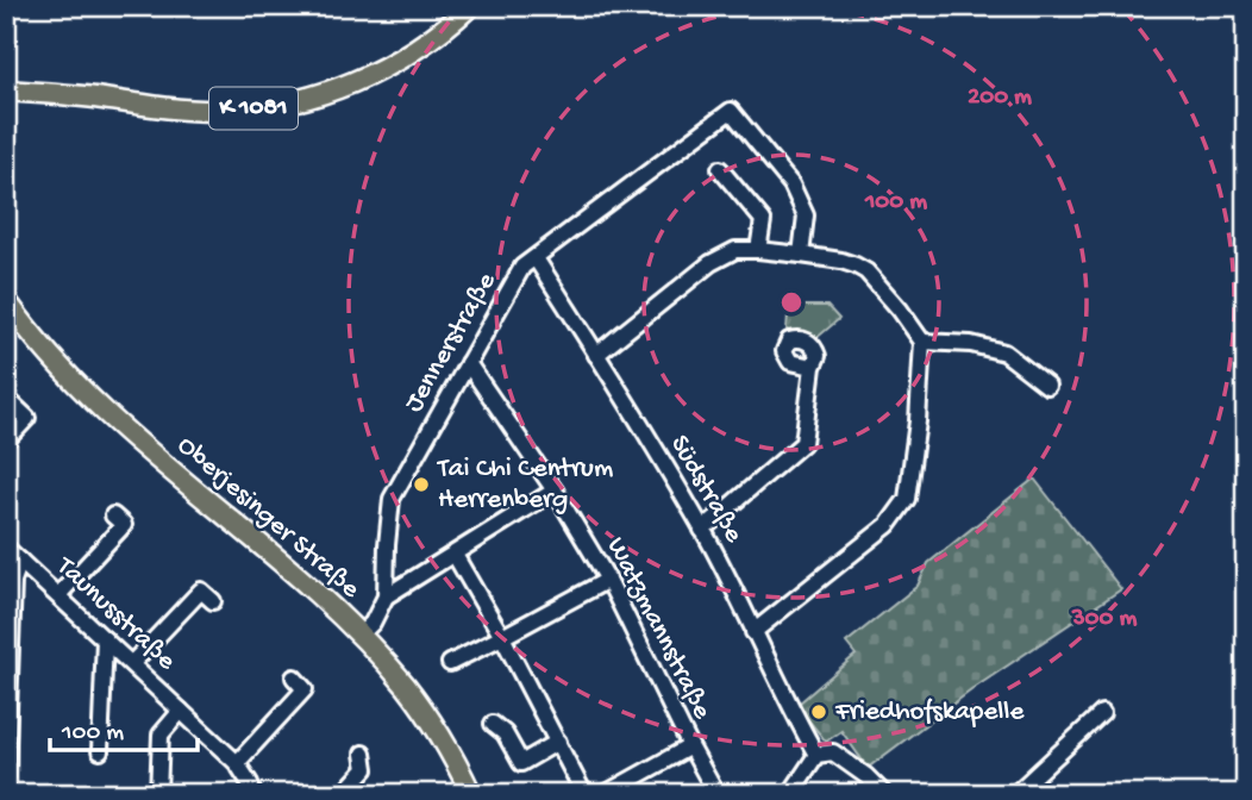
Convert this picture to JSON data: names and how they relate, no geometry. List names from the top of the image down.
{
  "streets": {
    "main road": ["K 1081", "Oberjesinger Straße"],
    "street": [
      "Jennerstraße",
      "Südstraße",
      "Taunusstraße",
      "Watzmannstraße"
    ]
  },
  "crossings": [
    ["Jennerstraße", "Südstraße"],
    ["Jennerstraße", "Watzmannstraße"]
  ],
  "places": ["Tai Chi Centrum Herrenberg", "Friedhofskapelle"],
  "scale_bar": "100 m",
  "rings": ["200 m", "100 m", "300 m"]
}
